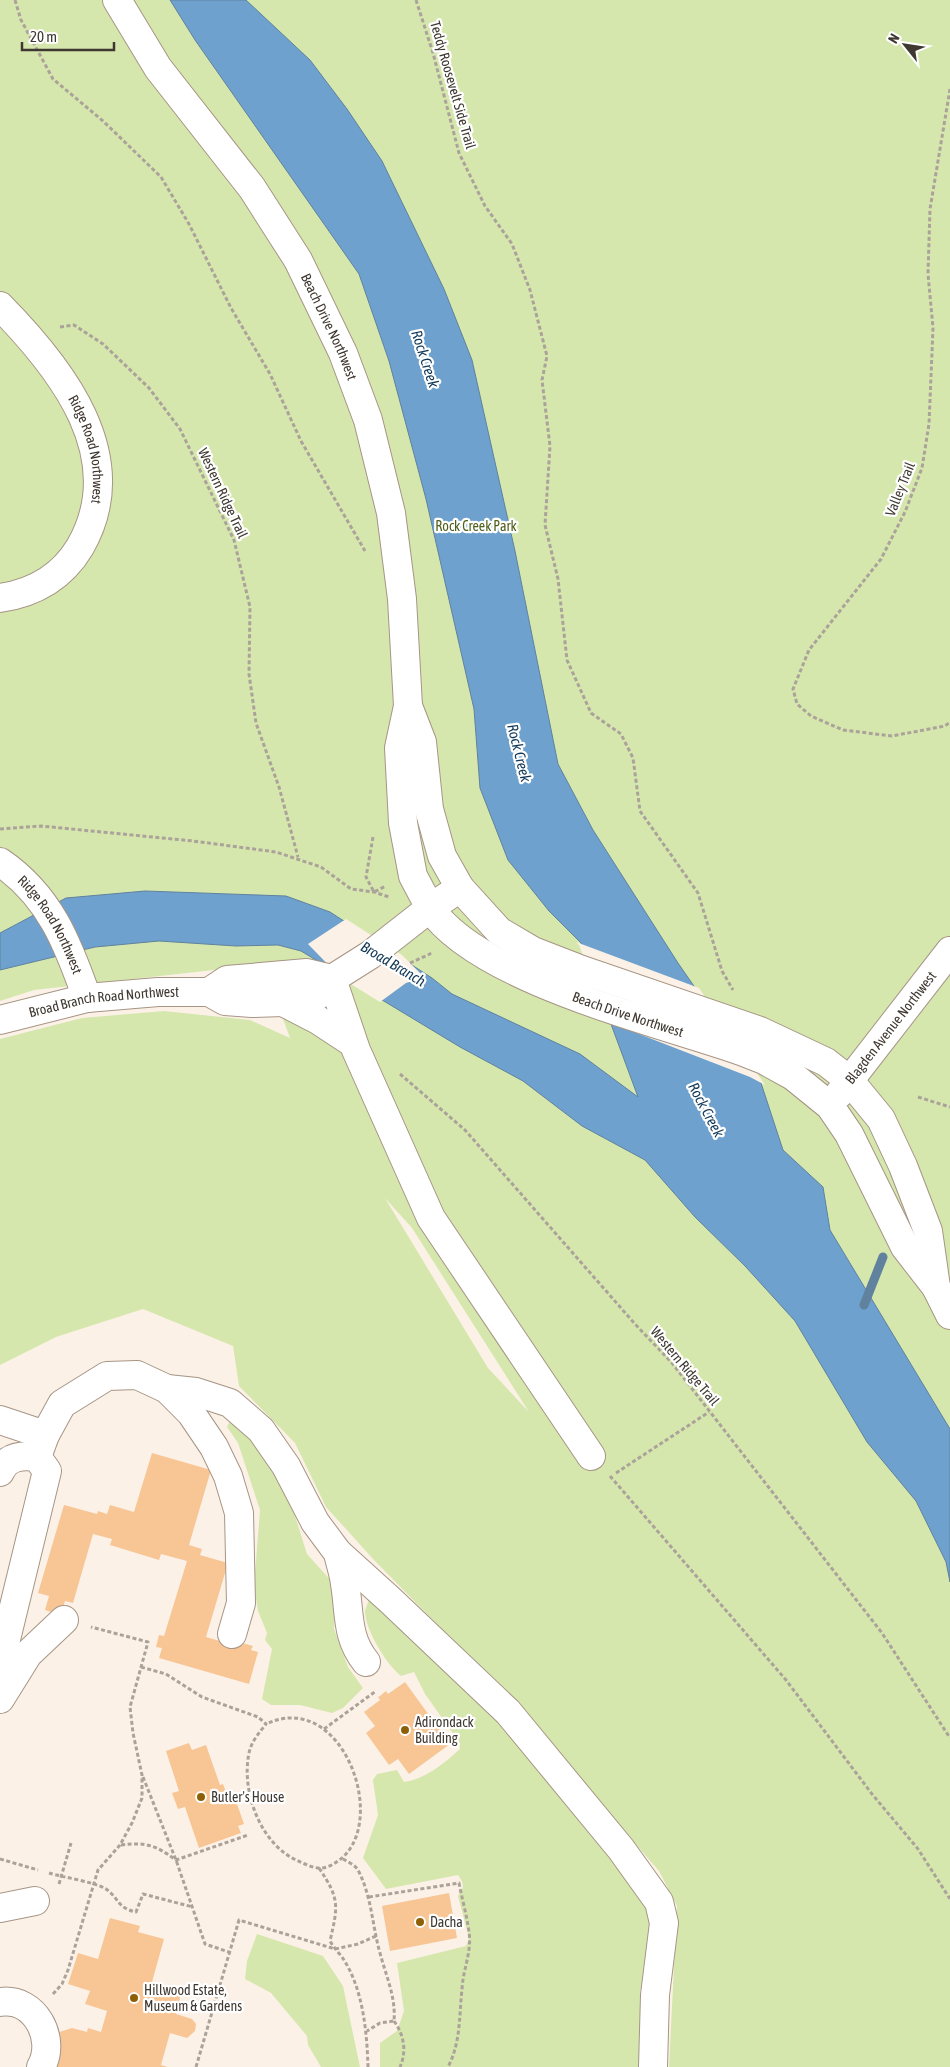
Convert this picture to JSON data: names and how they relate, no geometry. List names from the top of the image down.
{
  "streets": {
    "main road": [
      "Beach Drive Northwest",
      "Ridge Road Northwest",
      "Broad Branch Road Northwest",
      "Blagden Avenue Northwest"
    ],
    "path": ["Teddy Roosevelt Side Trail", "Valley Trail", "Western Ridge Trail"]
  },
  "crossings": [
    ["Beach Drive Northwest", "Broad Branch Road Northwest"],
    ["Beach Drive Northwest", "Blagden Avenue Northwest"],
    ["Ridge Road Northwest", "Western Ridge Trail"],
    ["Ridge Road Northwest", "Broad Branch Road Northwest"]
  ],
  "water": ["Rock Creek", "Broad Branch"],
  "parks": ["Rock Creek Park"],
  "places": [
    "Adirondack Building",
    "Butler's House",
    "Dacha",
    "Hillwood Estate, Museum & Gardens"
  ],
  "scale_bar": "20 m",
  "north": "top left"
}
